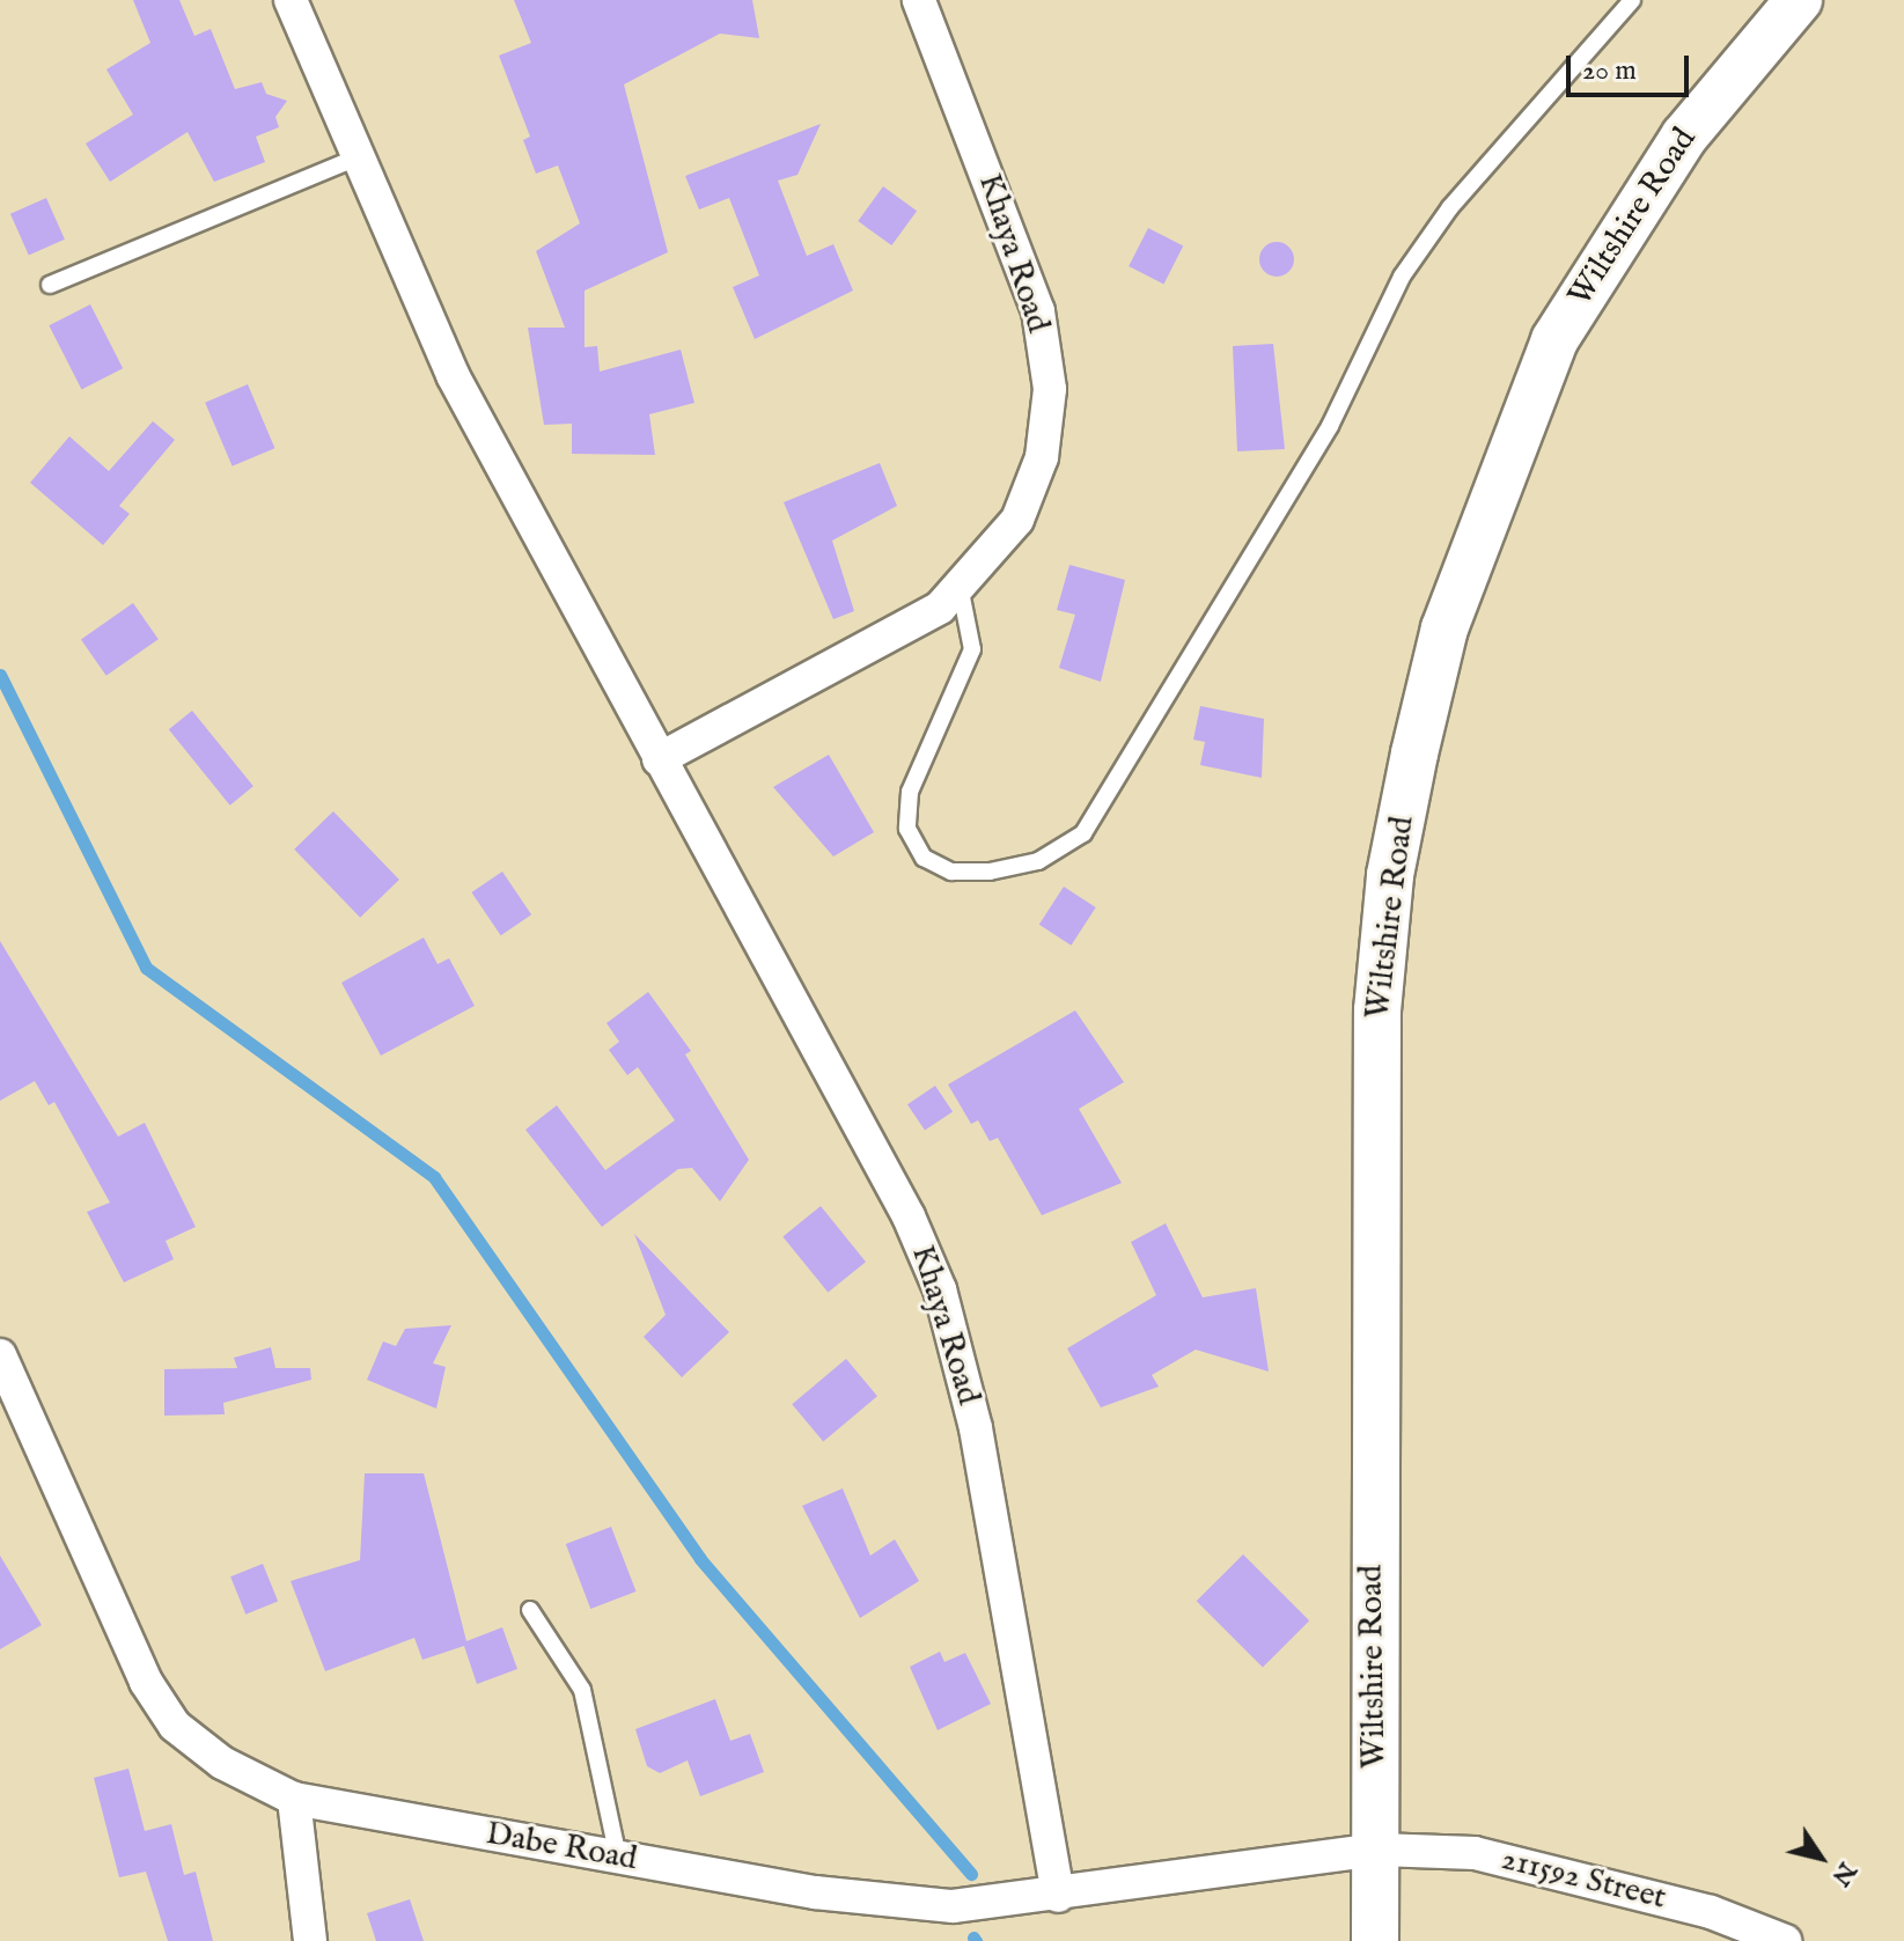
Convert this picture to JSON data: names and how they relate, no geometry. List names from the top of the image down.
{
  "streets": {
    "street": [
      "Wiltshire Road",
      "Khaya Road",
      "Dabe Road",
      "211592 Street"
    ]
  },
  "crossings": [
    ["Wiltshire Road", "Dabe Road"],
    ["Wiltshire Road", "211592 Street"],
    ["Khaya Road", "Dabe Road"],
    ["Dabe Road", "211592 Street"]
  ],
  "scale_bar": "20 m",
  "north": "bottom right"
}
